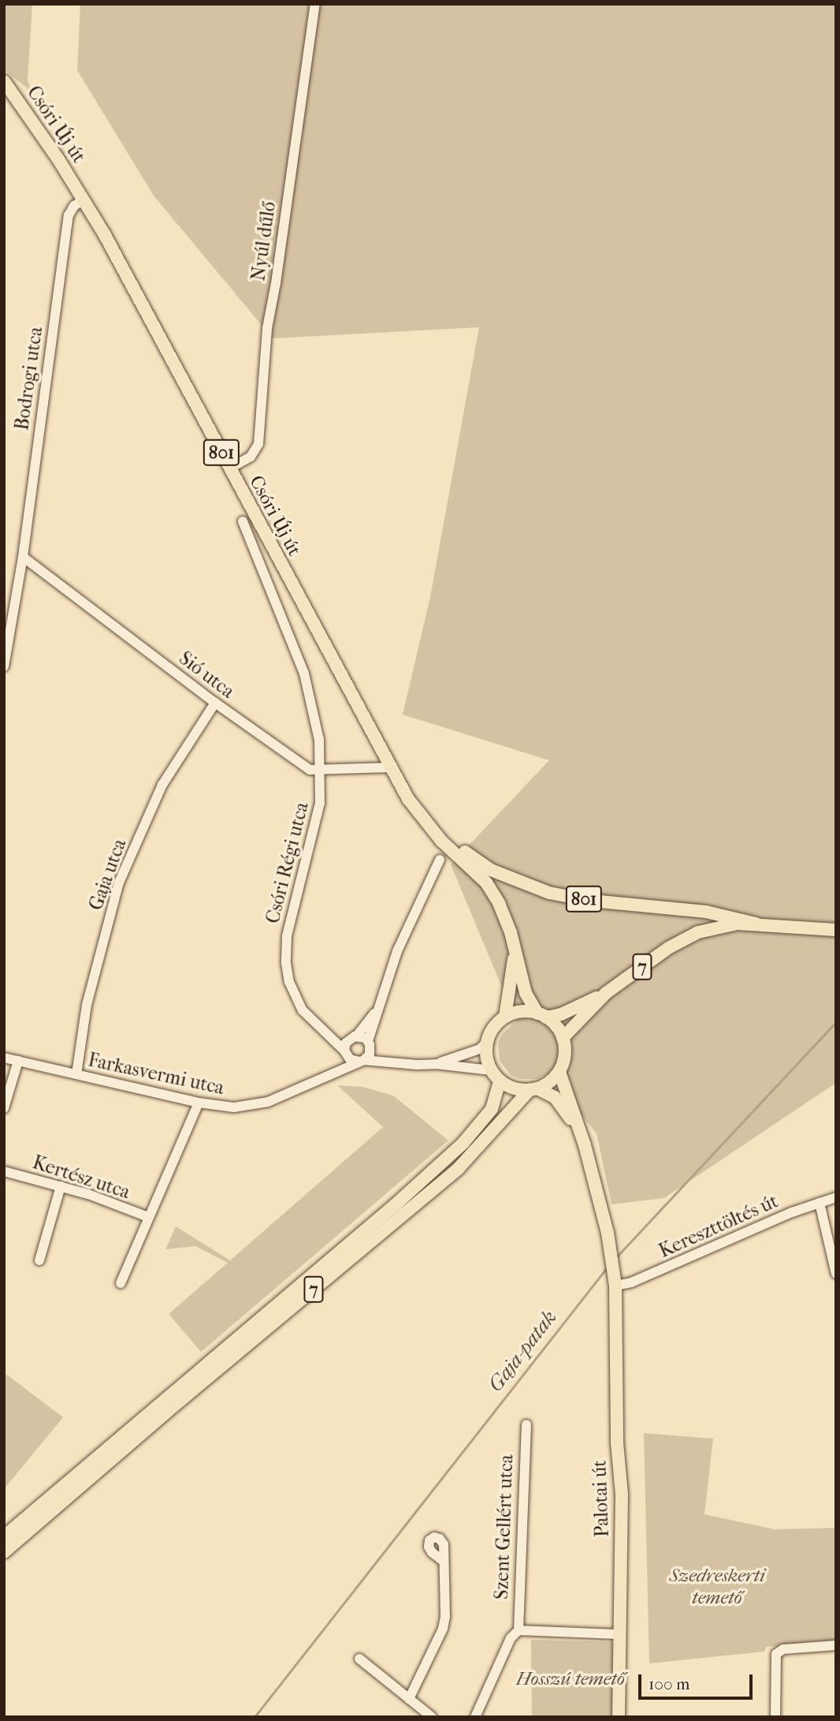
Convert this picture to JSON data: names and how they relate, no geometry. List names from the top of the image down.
{
  "streets": {
    "main road": [
      "Csóri Új út",
      "801",
      "7",
      "Palotai út"
    ],
    "street": [
      "Nyúl dűlő",
      "Bodrogi utca",
      "Sió utca",
      "Csóri Régi utca",
      "Gaja utca",
      "Farkasvermi utca",
      "Kertész utca",
      "Kereszttöltés út",
      "Szent Gellért utca"
    ]
  },
  "crossings": [
    ["Csóri Új út", "Nyúl dűlő"],
    ["Csóri Új út", "Bodrogi utca"],
    ["Csóri Új út", "801"],
    ["Csóri Új út", "Sió utca"],
    ["Bodrogi utca", "Sió utca"],
    ["801", "7"],
    ["Sió utca", "Csóri Régi utca"],
    ["Sió utca", "Gaja utca"],
    ["Csóri Régi utca", "Farkasvermi utca"],
    ["Gaja utca", "Farkasvermi utca"],
    ["Farkasvermi utca", "Kertész utca"],
    ["Kereszttöltés út", "Palotai út"]
  ],
  "water": ["Gaja-patak"],
  "parks": ["Szedreskerti temető", "Hosszú temető"],
  "scale_bar": "100 m"
}
